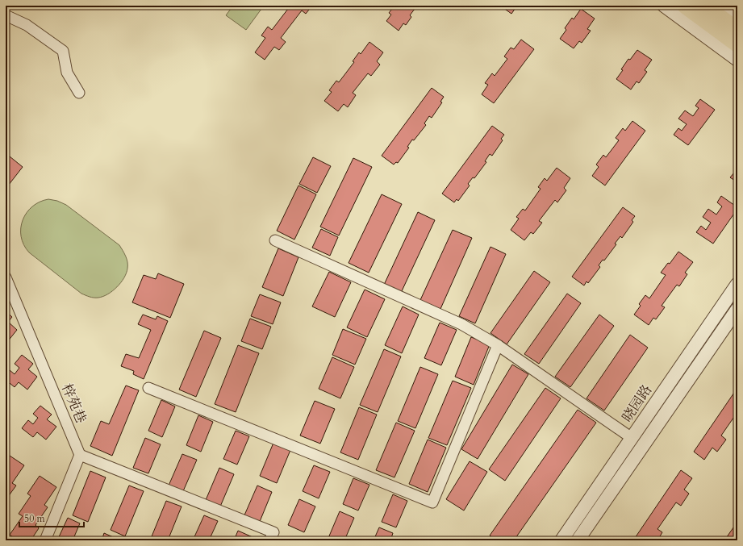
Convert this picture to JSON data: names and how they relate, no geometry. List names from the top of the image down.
{
  "streets": {
    "street": ["梓苑巷", "晓园路"]
  },
  "scale_bar": "50 m"
}
